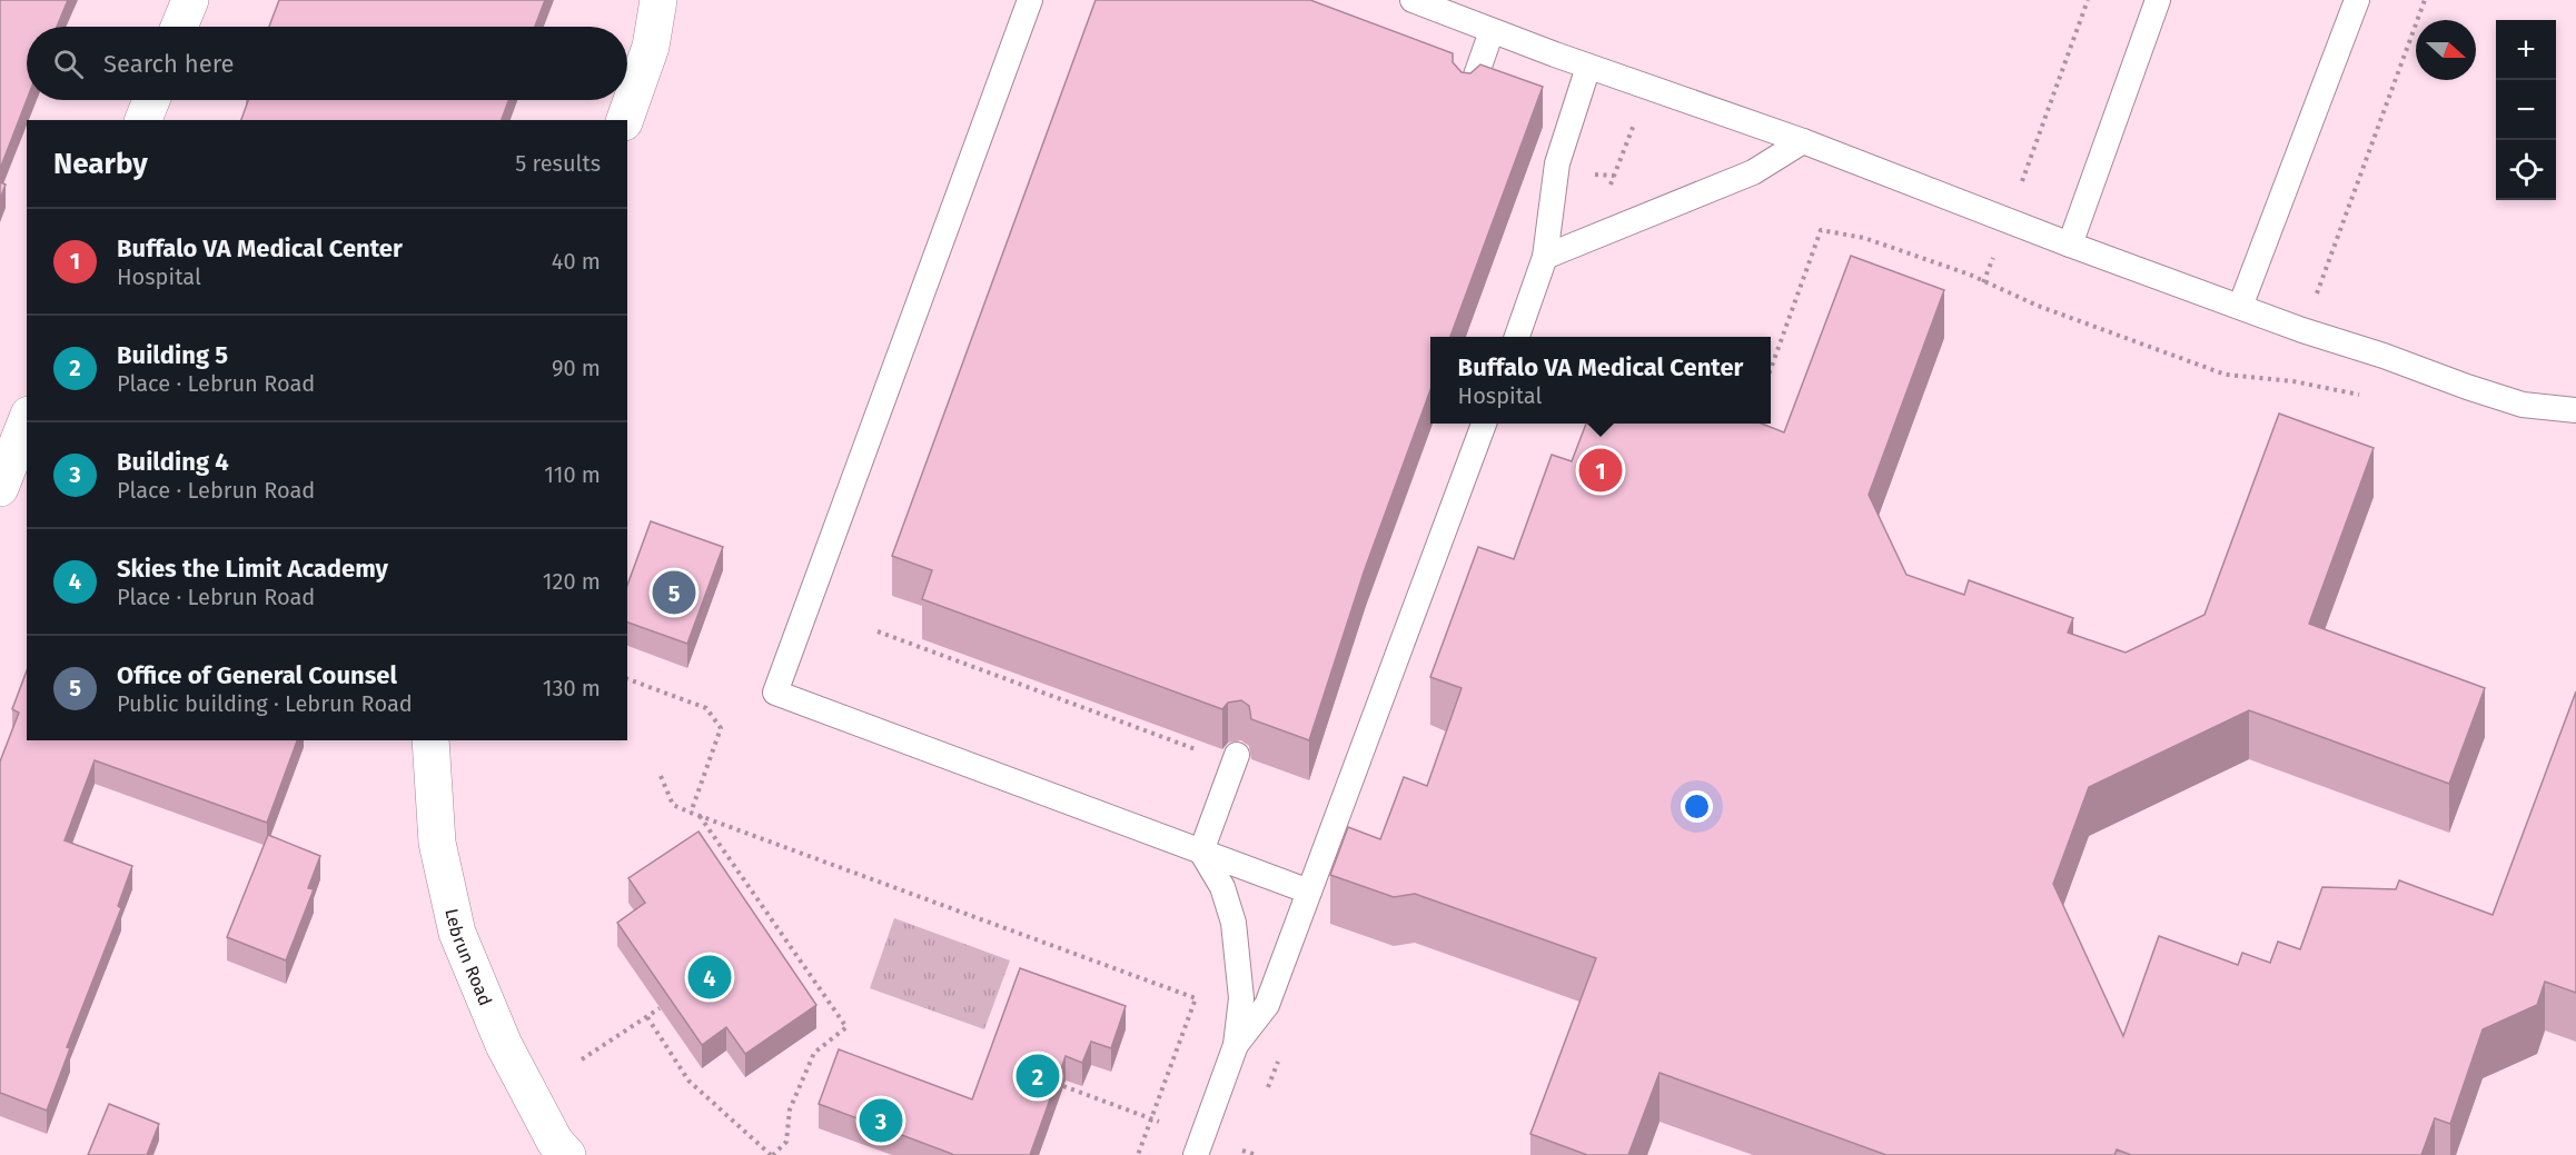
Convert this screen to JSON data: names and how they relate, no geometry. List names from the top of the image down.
{
  "streets": {
    "street": ["Lebrun Road"]
  },
  "north": "right",
  "page": {
    "map_buttons": ["+", "−"],
    "search": "Search here",
    "heading": ["Nearby", "5 results"],
    "list": [
      {
        "mark": "1",
        "name": "Buffalo VA Medical Center",
        "note": "Hospital",
        "value": "40 m"
      },
      {
        "mark": "2",
        "name": "Building 5",
        "note": "Place · Lebrun Road",
        "value": "90 m"
      },
      {
        "mark": "3",
        "name": "Building 4",
        "note": "Place · Lebrun Road",
        "value": "110 m"
      },
      {
        "mark": "4",
        "name": "Skies the Limit Academy",
        "note": "Place · Lebrun Road",
        "value": "120 m"
      },
      {
        "mark": "5",
        "name": "Office of General Counsel",
        "note": "Public building · Lebrun Road",
        "value": "130 m"
      }
    ],
    "popup": ["Buffalo VA Medical Center", "Hospital"],
    "pins": [
      "1",
      "5",
      "4",
      "2",
      "3"
    ]
  }
}
